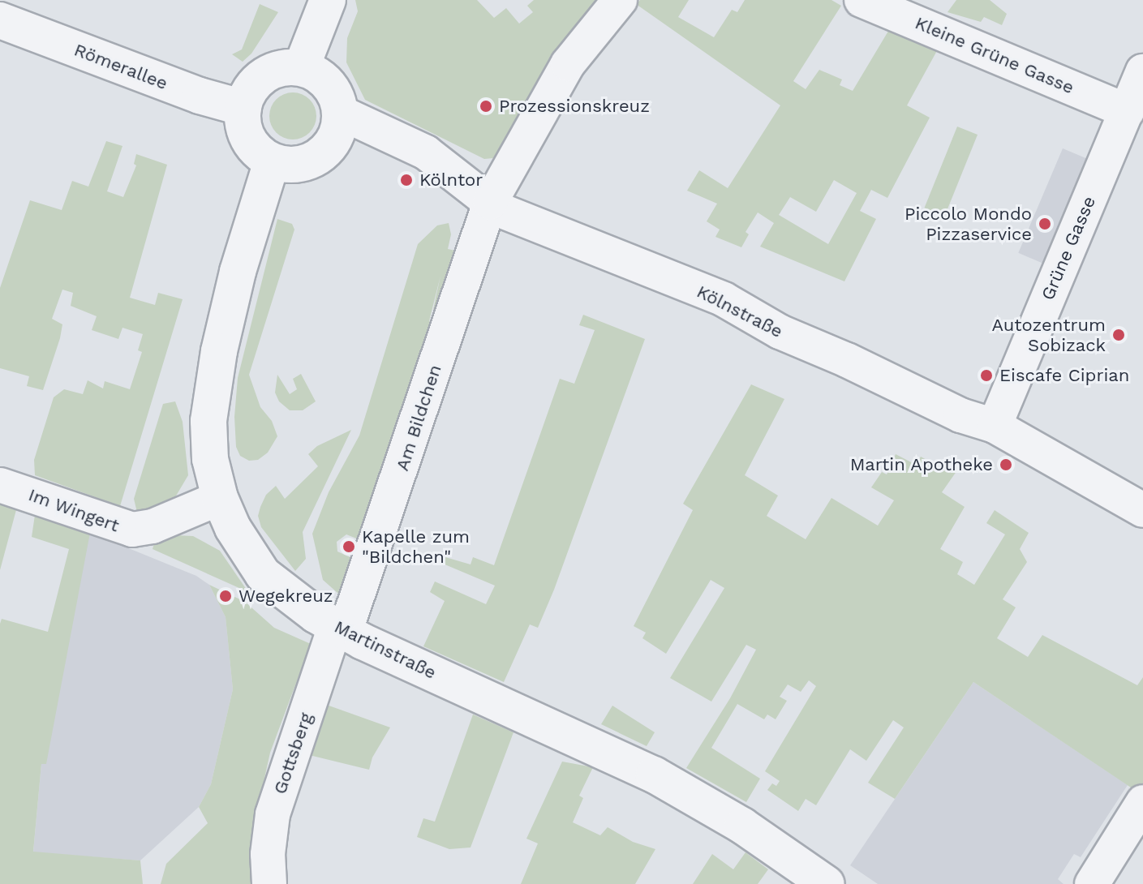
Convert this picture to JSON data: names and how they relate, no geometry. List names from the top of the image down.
{
  "streets": {
    "street": [
      "Kleine Grüne Gasse",
      "Römerallee",
      "Grüne Gasse",
      "Kölnstraße",
      "Am Bildchen",
      "Im Wingert",
      "Martinstraße",
      "Gottsberg"
    ]
  },
  "crossings": [
    ["Kleine Grüne Gasse", "Grüne Gasse"],
    ["Römerallee", "Kölnstraße"],
    ["Römerallee", "Martinstraße"],
    ["Grüne Gasse", "Kölnstraße"],
    ["Kölnstraße", "Am Bildchen"],
    ["Kölnstraße", "Martinstraße"],
    ["Am Bildchen", "Martinstraße"],
    ["Am Bildchen", "Gottsberg"],
    ["Im Wingert", "Martinstraße"],
    ["Martinstraße", "Gottsberg"]
  ],
  "places": [
    "Prozessionskreuz",
    "Kölntor",
    "Piccolo Mondo Pizzaservice",
    "Autozentrum Sobizack",
    "Eiscafe Ciprian",
    "Martin Apotheke",
    "Kapelle zum \"Bildchen\"",
    "Wegekreuz"
  ]
}
